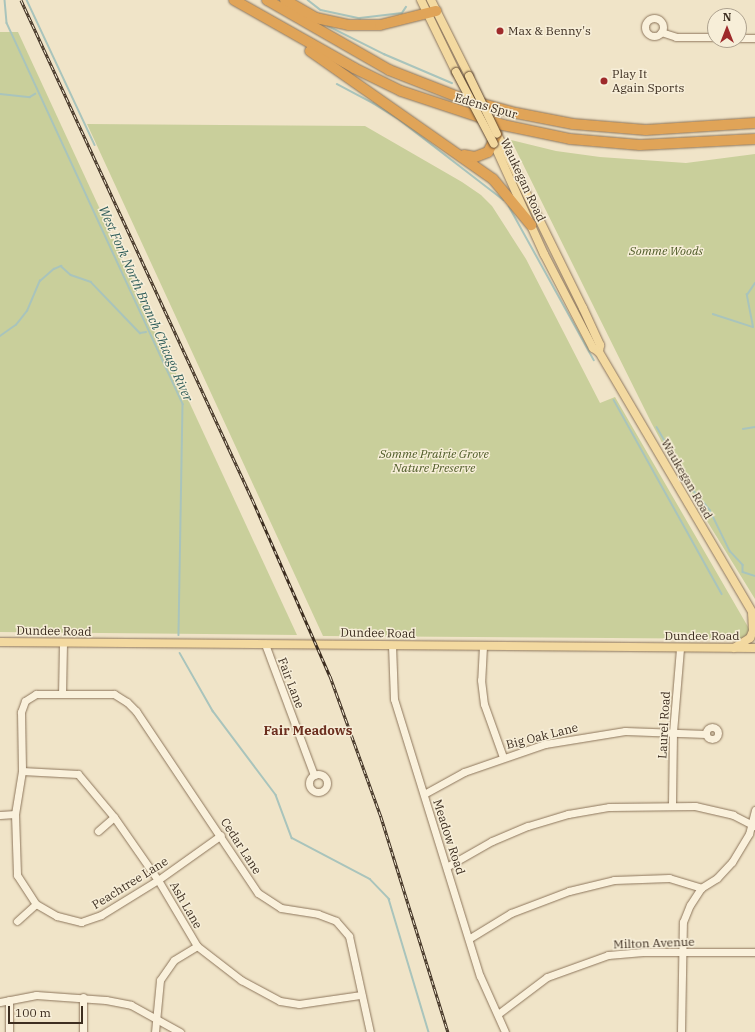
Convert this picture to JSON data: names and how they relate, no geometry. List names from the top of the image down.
{
  "streets": {
    "highway": ["Edens Spur"],
    "main road": ["Waukegan Road", "Dundee Road"],
    "street": [
      "Fair Lane",
      "Laurel Road",
      "Big Oak Lane",
      "Meadow Road",
      "Cedar Lane",
      "Peachtree Lane",
      "Ash Lane",
      "Milton Avenue"
    ]
  },
  "crossings": [
    ["Dundee Road", "Fair Lane"],
    ["Dundee Road", "Laurel Road"],
    ["Dundee Road", "Meadow Road"],
    ["Laurel Road", "Big Oak Lane"],
    ["Big Oak Lane", "Meadow Road"],
    ["Meadow Road", "Milton Avenue"],
    ["Cedar Lane", "Peachtree Lane"],
    ["Cedar Lane", "Ash Lane"],
    ["Peachtree Lane", "Ash Lane"]
  ],
  "districts": ["Fair Meadows"],
  "water": ["West Fork North Branch Chicago River"],
  "parks": ["Somme Woods", "Somme Prairie Grove Nature Preserve"],
  "places": ["Max & Benny's", "Play It Again Sports"],
  "scale_bar": "100 m",
  "north": "top"
}
